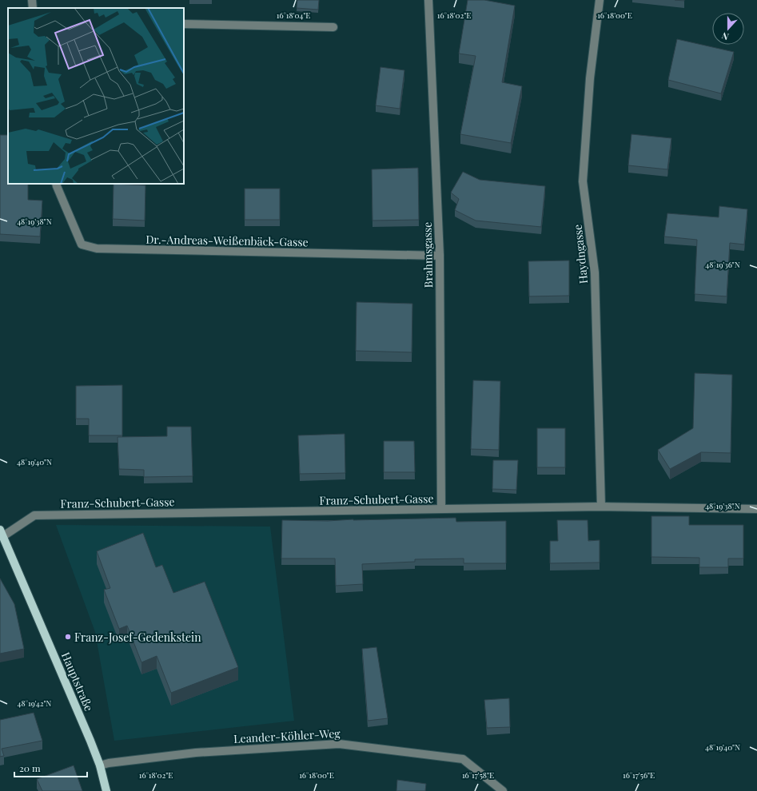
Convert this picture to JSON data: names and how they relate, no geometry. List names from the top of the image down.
{
  "streets": {
    "main road": ["Hauptstraße"],
    "street": [
      "Dr.-Andreas-Weißenbäck-Gasse",
      "Haydngasse",
      "Brahmsgasse",
      "Franz-Schubert-Gasse",
      "Leander-Köhler-Weg"
    ]
  },
  "crossings": [
    ["Dr.-Andreas-Weißenbäck-Gasse", "Brahmsgasse"],
    ["Haydngasse", "Franz-Schubert-Gasse"],
    ["Brahmsgasse", "Franz-Schubert-Gasse"],
    ["Franz-Schubert-Gasse", "Hauptstraße"],
    ["Hauptstraße", "Leander-Köhler-Weg"]
  ],
  "places": ["Franz-Josef-Gedenkstein"],
  "scale_bar": "20 m",
  "north": "bottom",
  "coordinates": [
    "16°18'04\"E",
    "16°18'02\"E",
    "16°18'00\"E",
    "48°19'38\"N",
    "48°19'36\"N",
    "48°19'40\"N",
    "48°19'42\"N",
    "16°17'58\"E",
    "16°17'56\"E"
  ]
}
